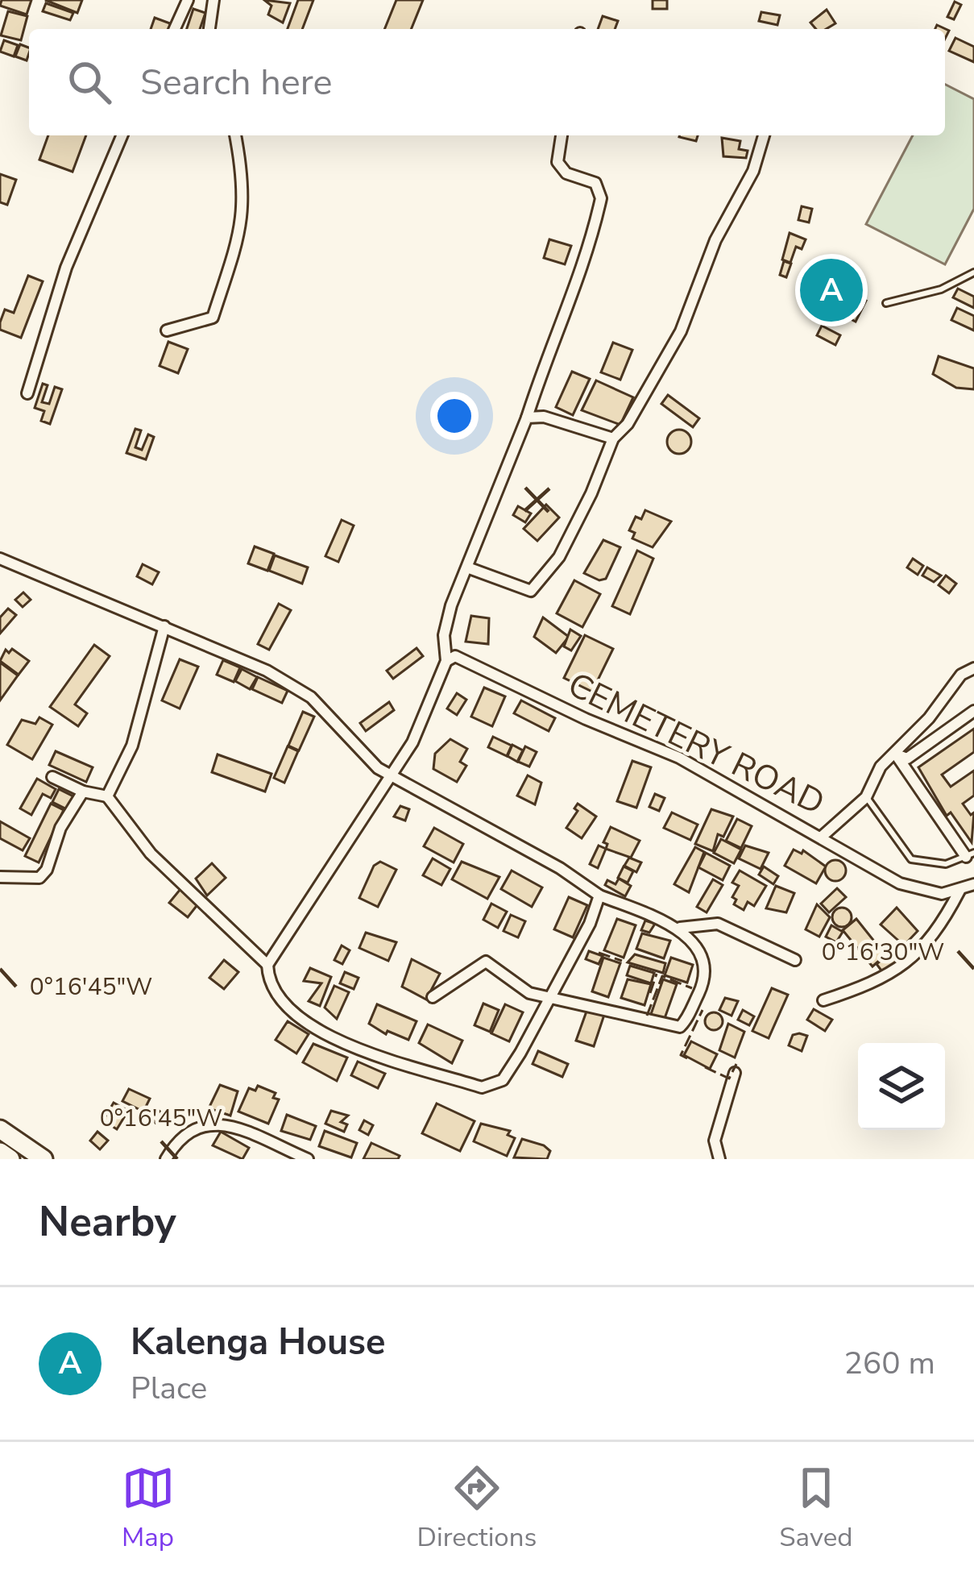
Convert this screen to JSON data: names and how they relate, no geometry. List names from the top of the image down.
{
  "streets": {
    "street": ["CEMETERY ROAD"]
  },
  "page": {
    "search": "Search here",
    "pins": "A",
    "heading": "Nearby",
    "list": [
      {
        "mark": "A",
        "name": "Kalenga House",
        "note": "Place",
        "value": "260 m"
      }
    ],
    "nav": ["Map", "Directions", "Saved"]
  },
  "coordinates": ["0°16'30\"W", "0°16'45\"W"]
}
